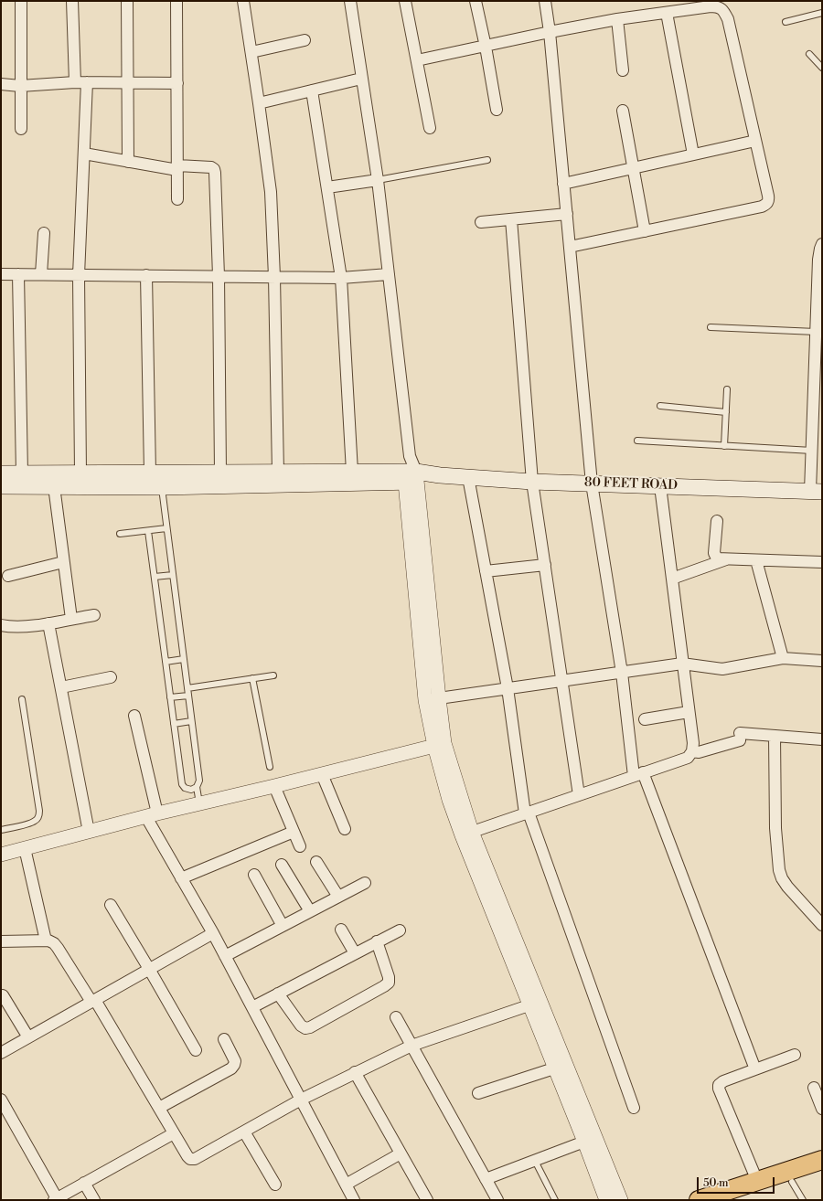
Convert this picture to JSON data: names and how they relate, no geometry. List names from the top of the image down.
{
  "streets": {
    "main road": ["80 FEET ROAD"]
  },
  "scale_bar": "50 m"
}
